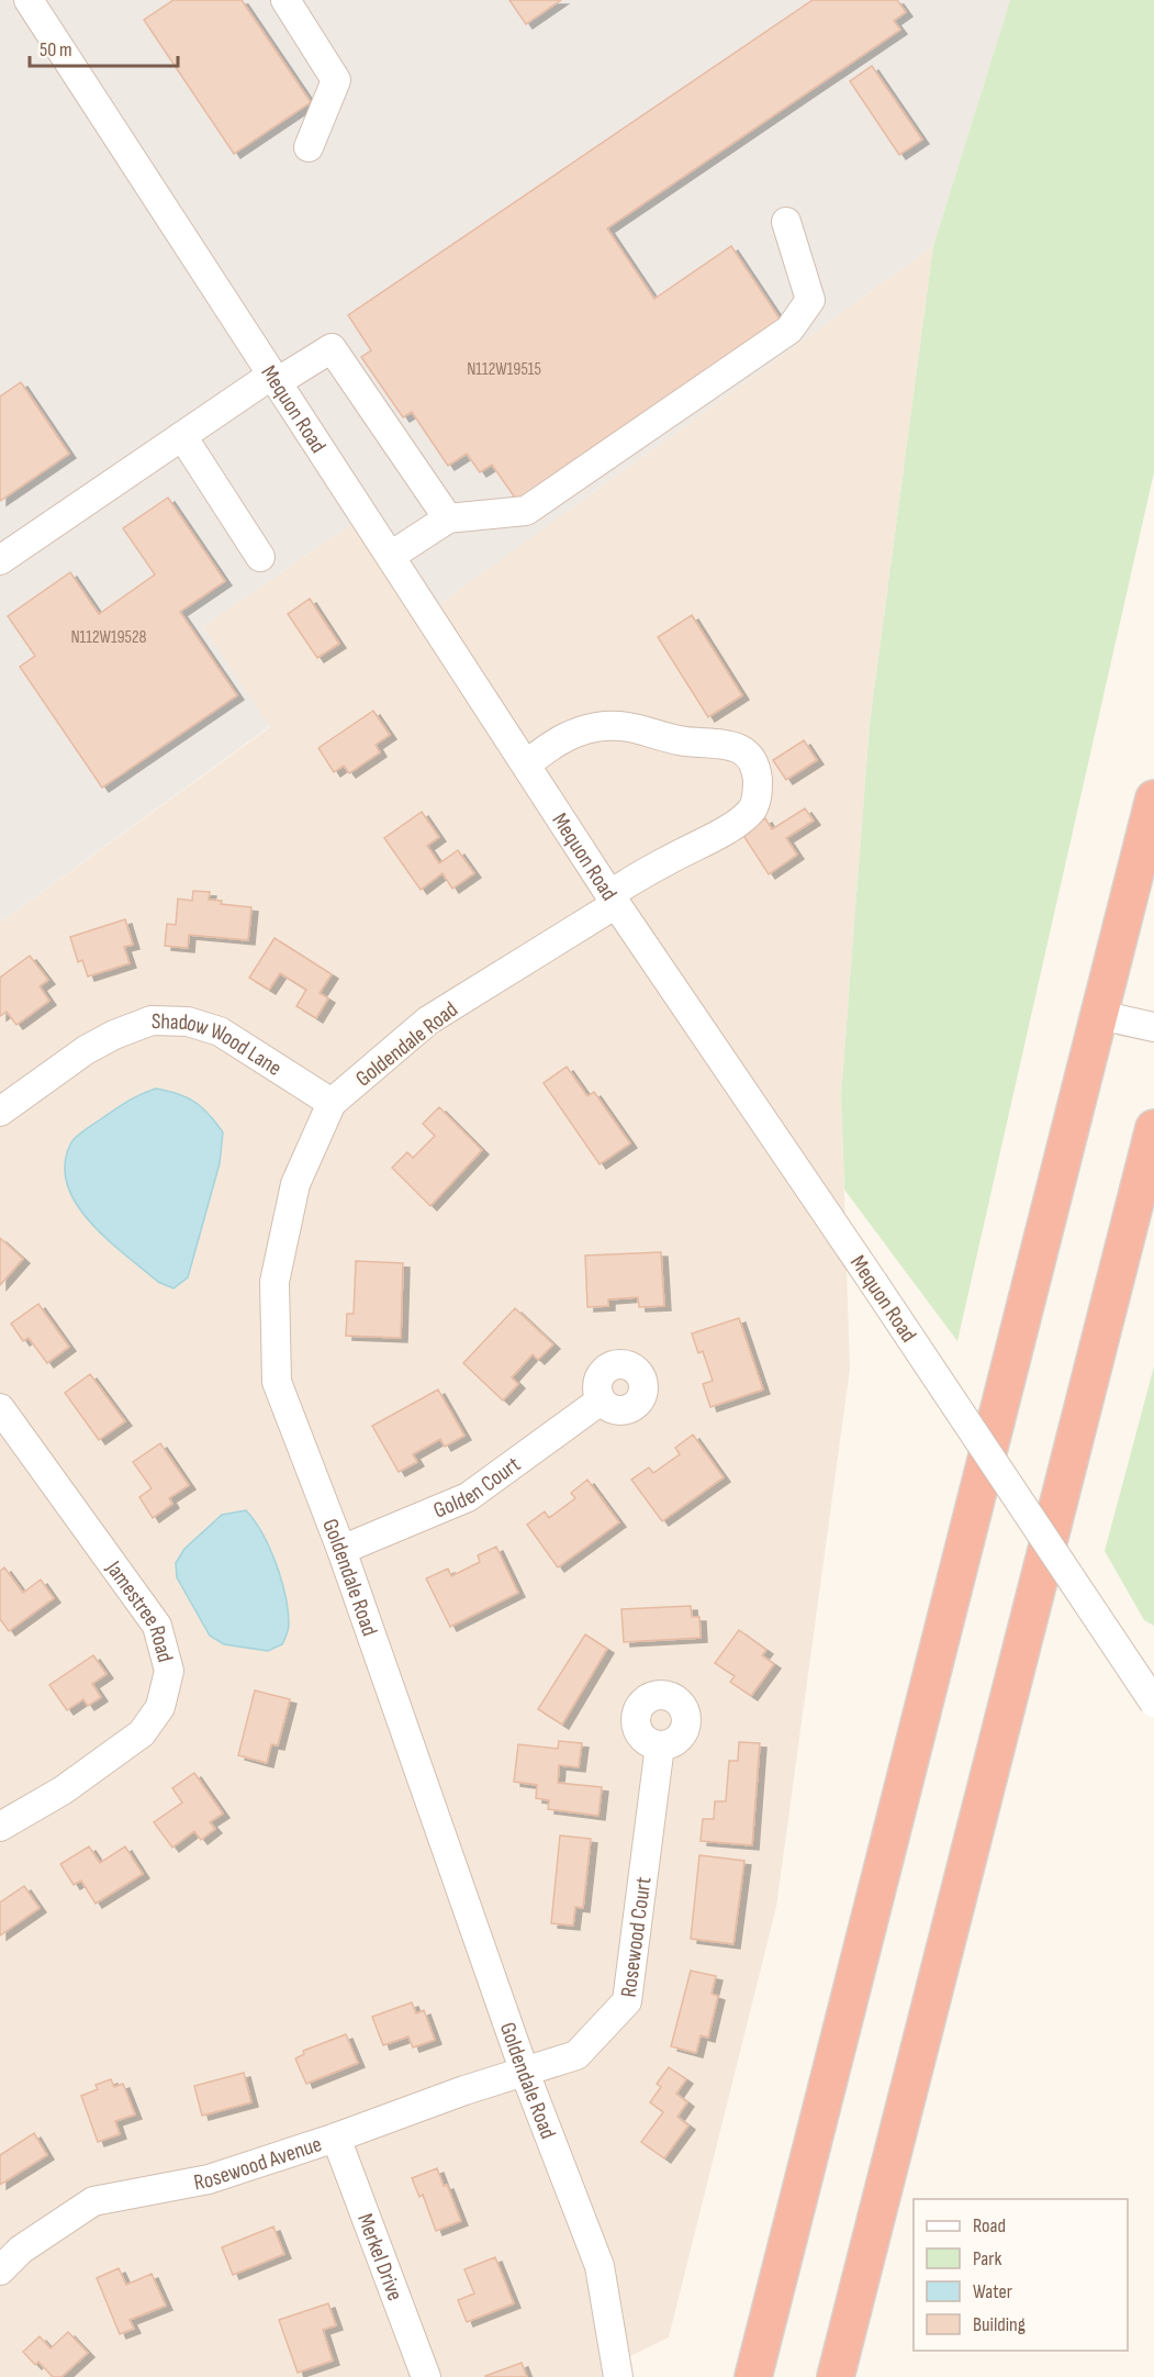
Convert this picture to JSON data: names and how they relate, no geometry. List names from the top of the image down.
{
  "streets": {
    "street": [
      "Mequon Road",
      "Goldendale Road",
      "Shadow Wood Lane",
      "Golden Court",
      "Jamestree Road",
      "Rosewood Court",
      "Rosewood Avenue",
      "Merkel Drive"
    ]
  },
  "crossings": [
    ["Mequon Road", "Goldendale Road"],
    ["Goldendale Road", "Shadow Wood Lane"],
    ["Goldendale Road", "Golden Court"],
    ["Goldendale Road", "Rosewood Court"],
    ["Goldendale Road", "Rosewood Avenue"],
    ["Rosewood Court", "Rosewood Avenue"],
    ["Rosewood Avenue", "Merkel Drive"]
  ],
  "house_numbers": ["N112W19515", "N112W19528"],
  "legend": [
    "Road",
    "Park",
    "Water",
    "Building"
  ],
  "scale_bar": "50 m"
}
